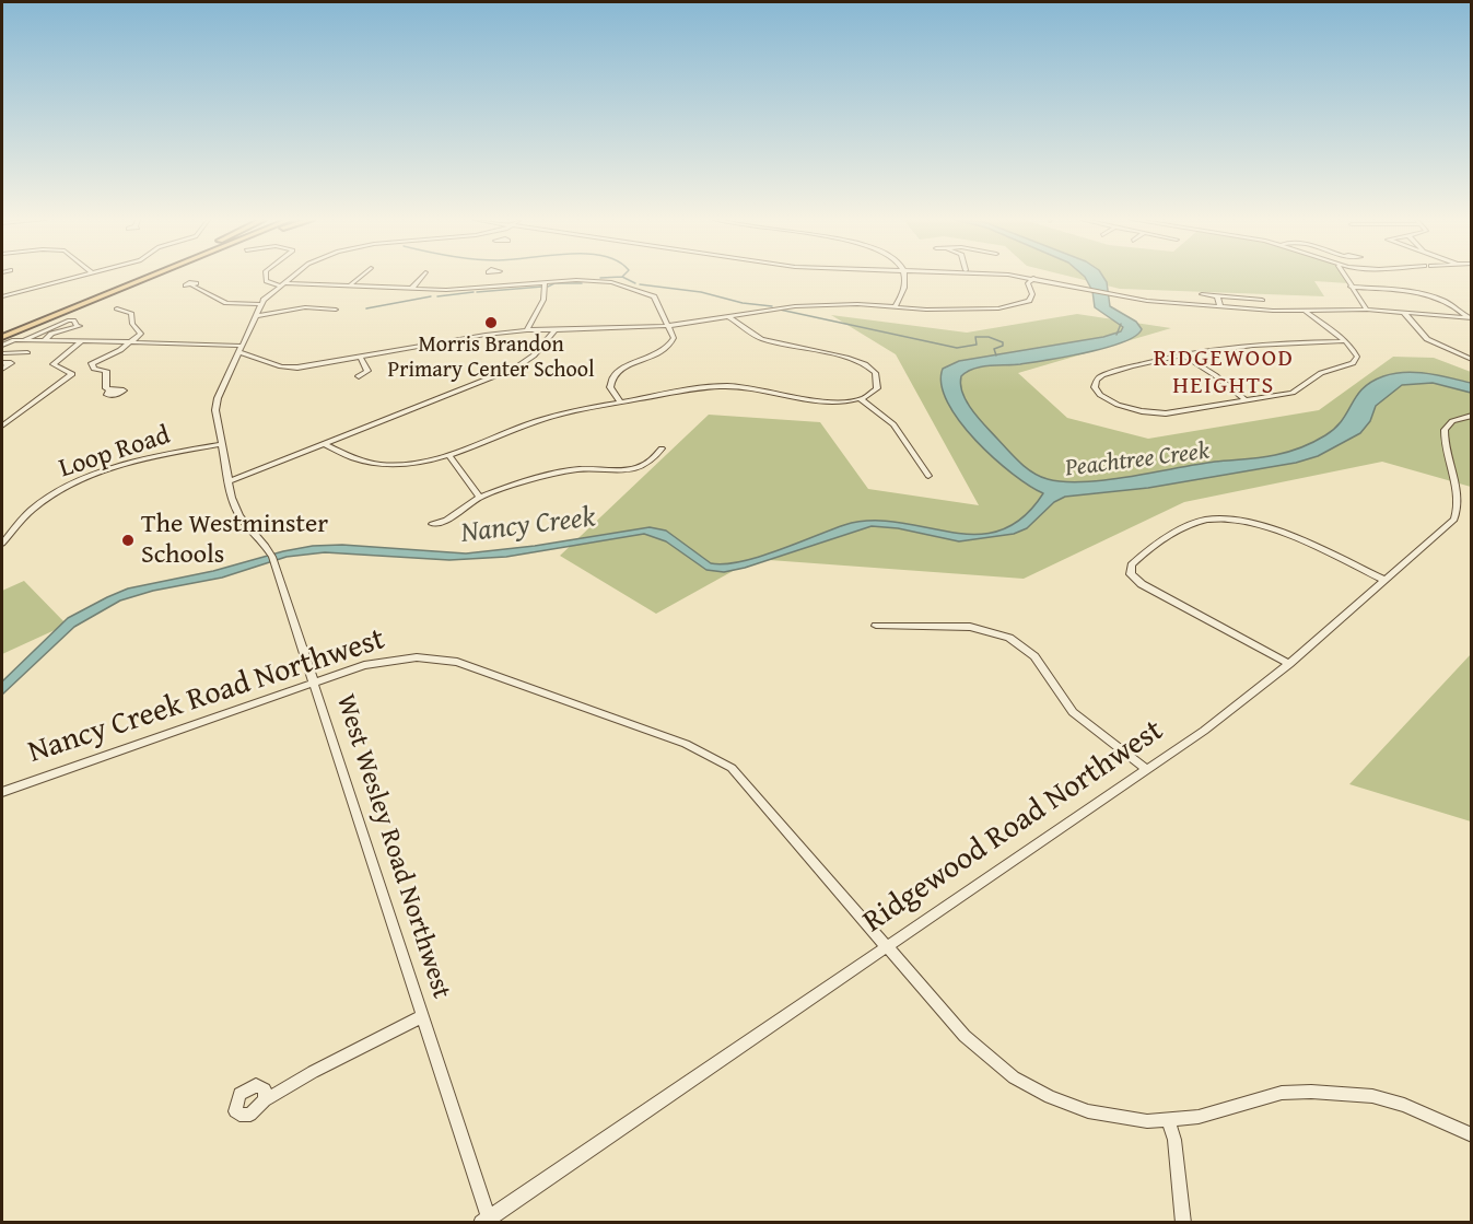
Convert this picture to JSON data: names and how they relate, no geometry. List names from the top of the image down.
{
  "streets": {
    "street": [
      "Loop Road",
      "Nancy Creek Road Northwest",
      "Ridgewood Road Northwest",
      "West Wesley Road Northwest"
    ]
  },
  "crossings": [
    ["Loop Road", "West Wesley Road Northwest"],
    ["Nancy Creek Road Northwest", "Ridgewood Road Northwest"],
    ["Nancy Creek Road Northwest", "West Wesley Road Northwest"],
    ["Ridgewood Road Northwest", "West Wesley Road Northwest"]
  ],
  "districts": ["RIDGEWOOD HEIGHTS"],
  "water": ["Peachtree Creek", "Nancy Creek"],
  "places": ["Morris Brandon Primary Center School", "The Westminster Schools"]
}
